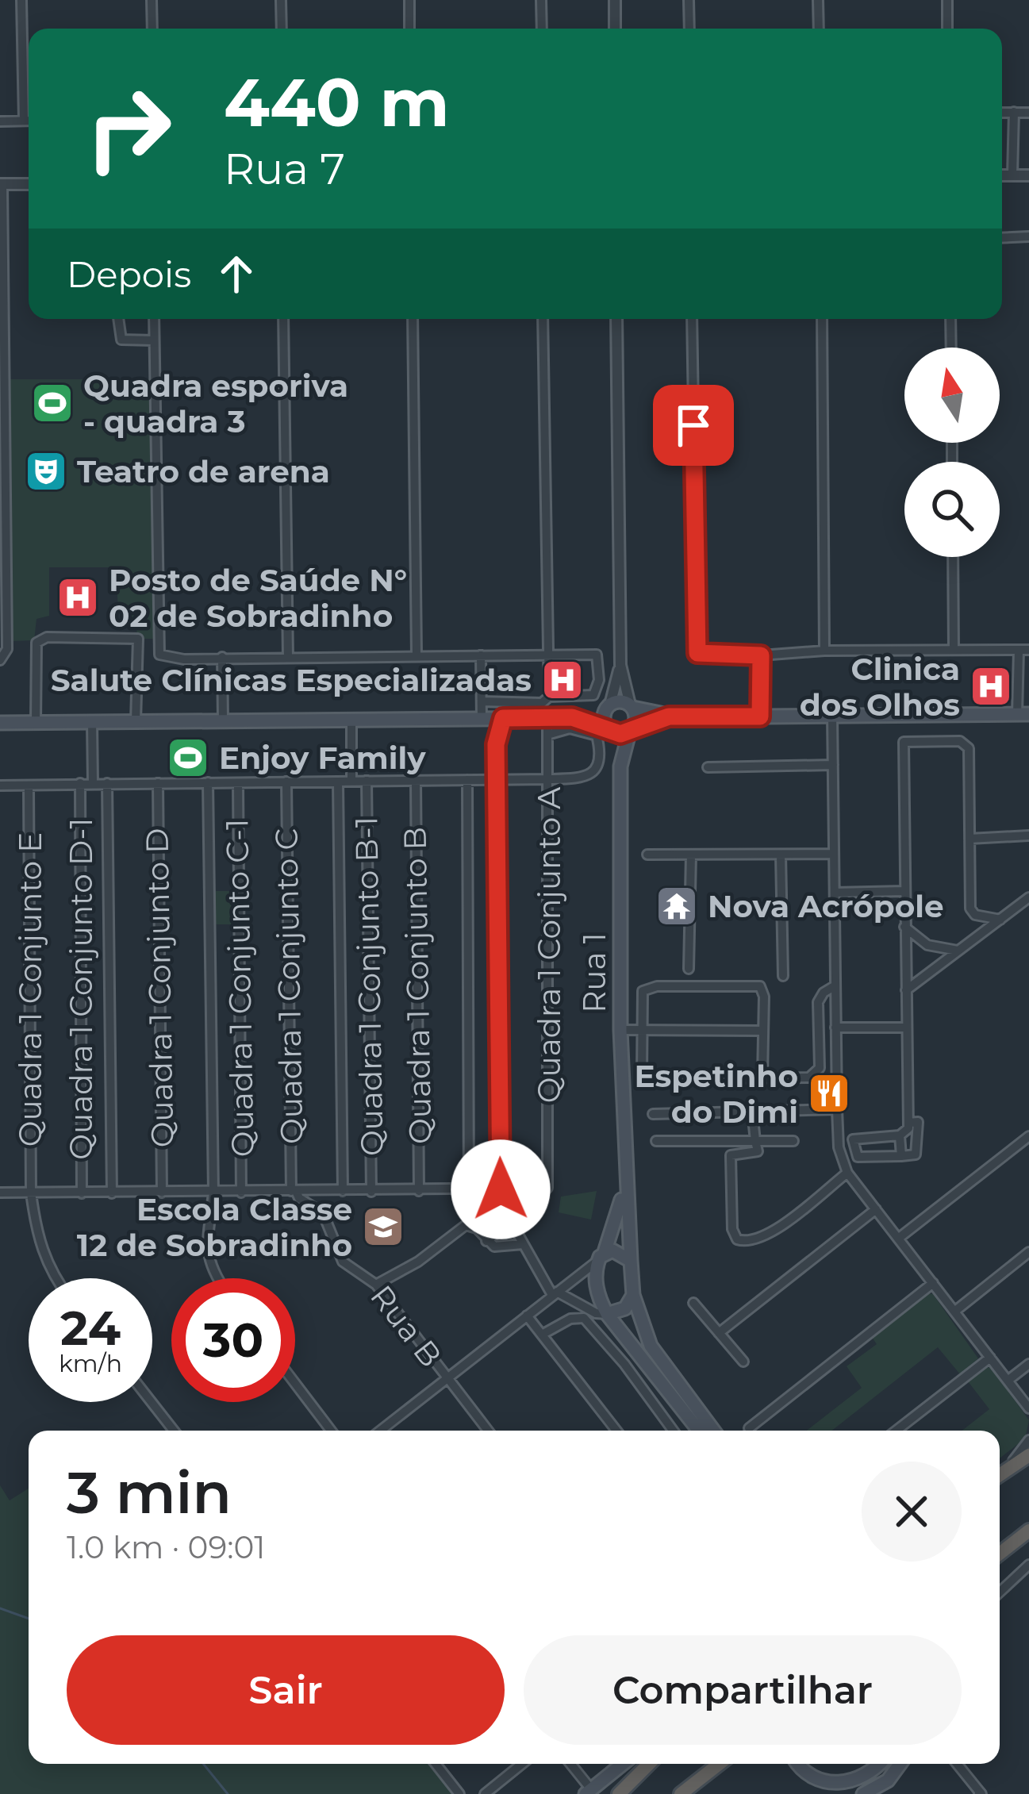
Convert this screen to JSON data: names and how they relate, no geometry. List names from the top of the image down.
{
  "streets": {
    "main road": ["Rua 1"],
    "street": [
      "Quadra 1 Conjunto A",
      "Quadra 1 Conjunto B",
      "Quadra 1 Conjunto C",
      "Quadra 1 Conjunto B-1",
      "Quadra 1 Conjunto D",
      "Quadra 1 Conjunto C-1",
      "Quadra 1 Conjunto D-1",
      "Quadra 1 Conjunto E",
      "Rua B"
    ]
  },
  "crossings": [
    ["Quadra 1 Conjunto C", "Rua B"]
  ],
  "places": {
    "sports": ["Quadra esporiva - quadra 3", "Enjoy Family"],
    "theatre": ["Teatro de arena"],
    "hospital": ["Posto de Saúde N° 02 de Sobradinho", "Salute Clínicas Especializadas", "Clinica dos Olhos"],
    "temple": ["Nova Acrópole"],
    "restaurant": ["Espetinho do Dimi"],
    "school or university": ["Escola Classe 12 de Sobradinho"]
  },
  "north": "top",
  "page": {
    "turn": ["440 m", "Rua 7"],
    "then": "Depois",
    "speed": "24 km/h",
    "limit": "30",
    "heading": ["3 min", "1.0 km · 09:01"],
    "buttons": ["Sair", "Compartilhar"]
  }
}
